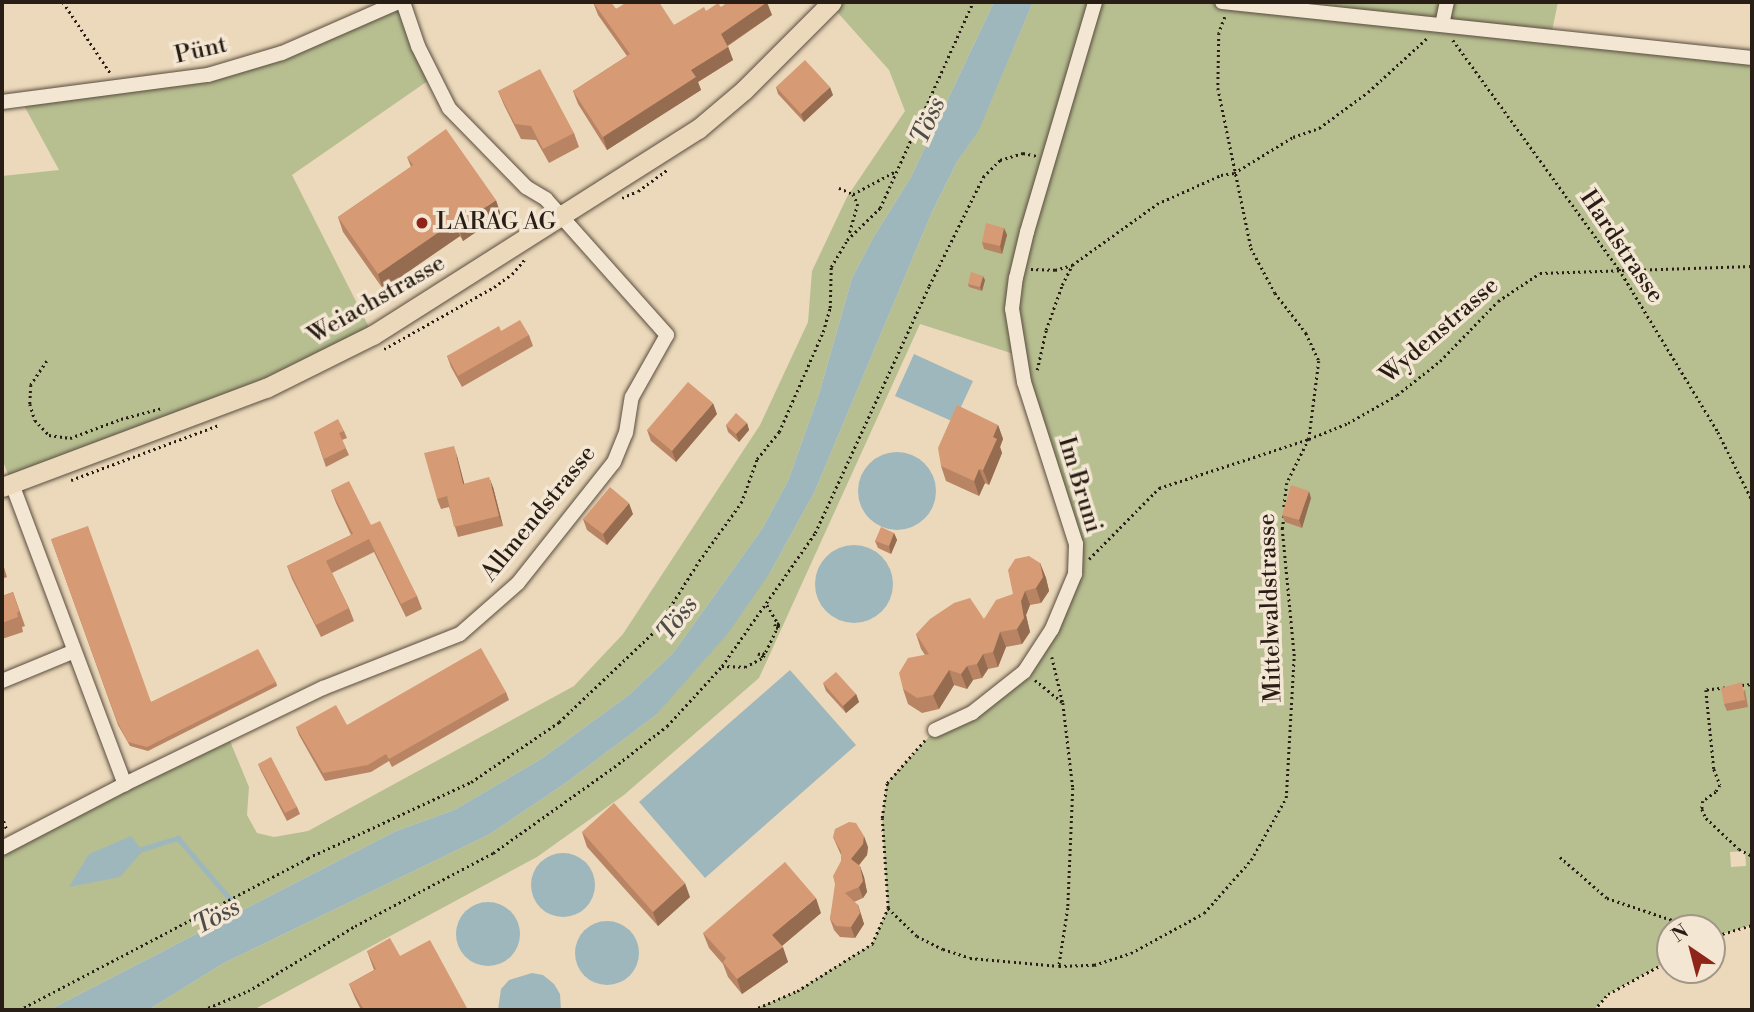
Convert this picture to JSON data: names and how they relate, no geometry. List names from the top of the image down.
{
  "streets": {
    "main road": ["Weiachstrasse"],
    "street": ["Pünt", "Im Bruni", "Allmendstrasse"],
    "path": ["Hardstrasse", "Wydenstrasse", "Mittelwaldstrasse"]
  },
  "crossings": [
    ["Hardstrasse", "Wydenstrasse"],
    ["Weiachstrasse", "Allmendstrasse"],
    ["Wydenstrasse", "Im Bruni"],
    ["Wydenstrasse", "Mittelwaldstrasse"]
  ],
  "water": ["Töss"],
  "places": ["LARAG AG"],
  "north": "top left"
}
